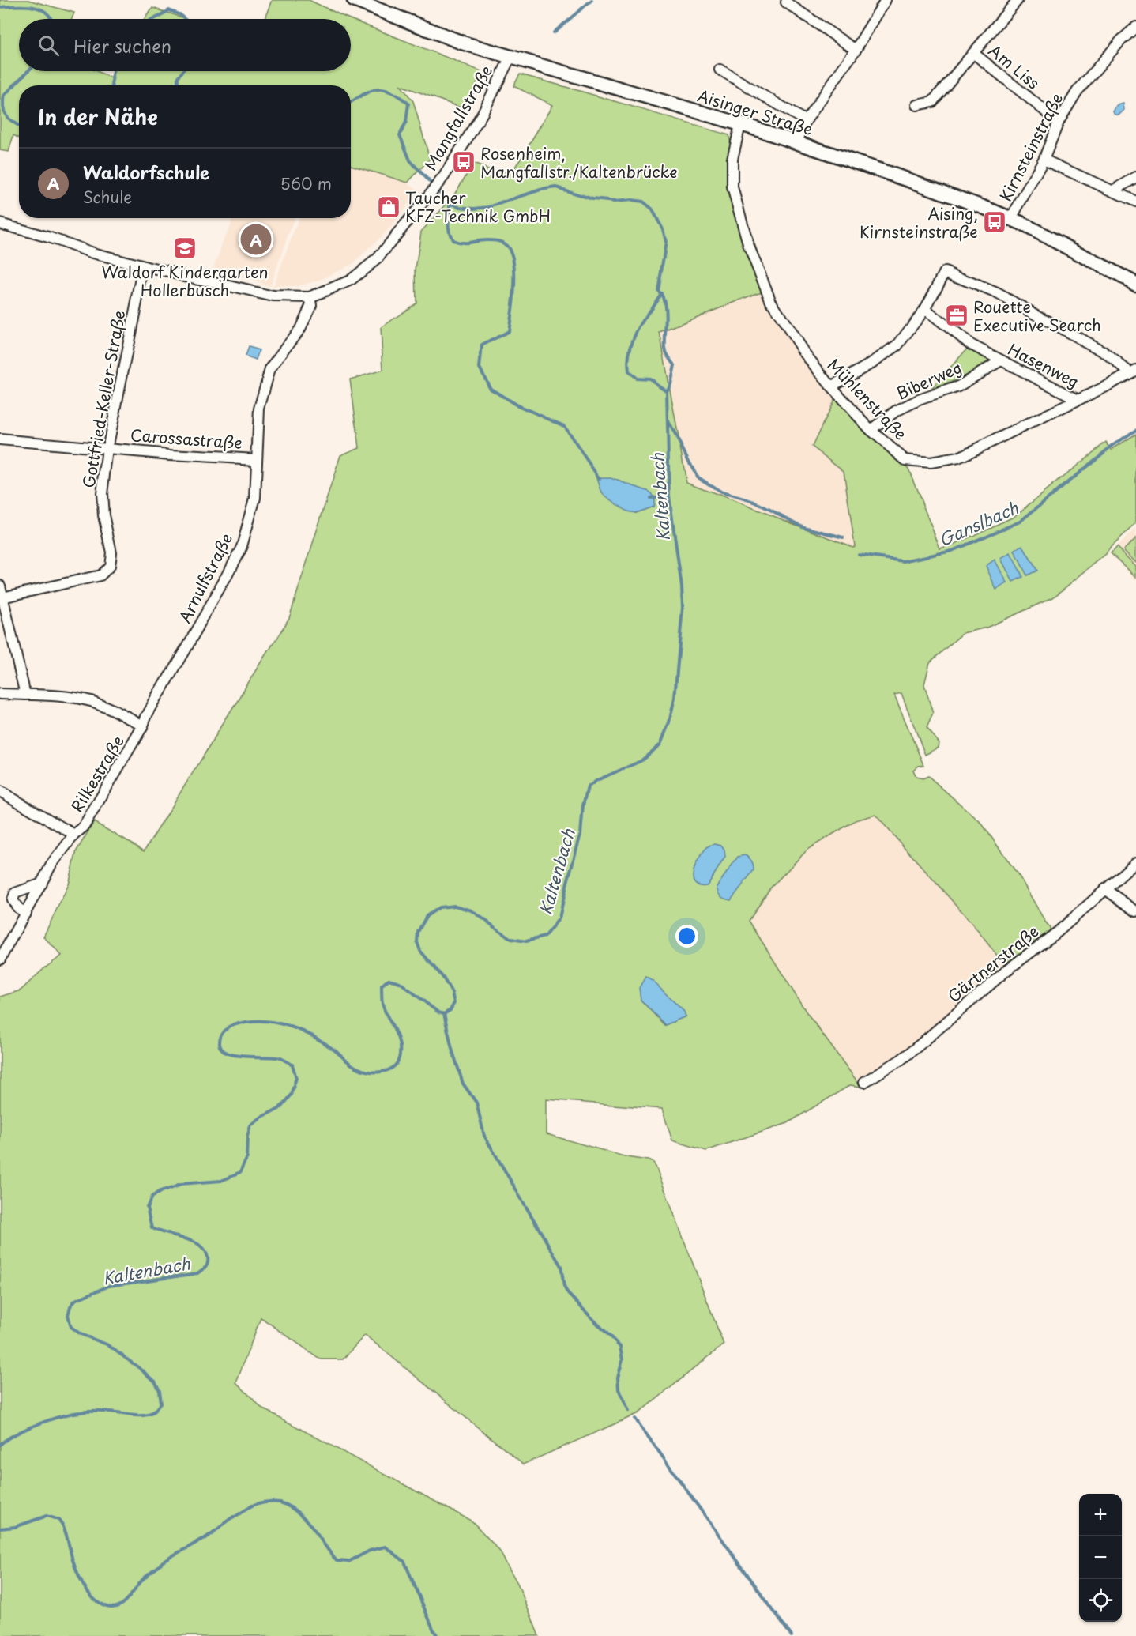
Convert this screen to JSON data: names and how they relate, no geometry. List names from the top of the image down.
{
  "streets": {
    "main road": ["Aisinger Straße"],
    "street": [
      "Am Liss",
      "Mangfallstraße",
      "Kirnsteinstraße",
      "Hasenweg",
      "Biberweg",
      "Gottfried-Keller-Straße",
      "Mühlenstraße",
      "Carossastraße",
      "Arnulfstraße",
      "Rilkestraße",
      "Gärtnerstraße"
    ]
  },
  "crossings": [
    ["Am Liss", "Kirnsteinstraße"],
    ["Aisinger Straße", "Mangfallstraße"],
    ["Aisinger Straße", "Kirnsteinstraße"],
    ["Aisinger Straße", "Mühlenstraße"],
    ["Mangfallstraße", "Gottfried-Keller-Straße"],
    ["Mangfallstraße", "Arnulfstraße"],
    ["Hasenweg", "Biberweg"],
    ["Hasenweg", "Mühlenstraße"],
    ["Biberweg", "Mühlenstraße"],
    ["Gottfried-Keller-Straße", "Carossastraße"],
    ["Carossastraße", "Arnulfstraße"],
    ["Arnulfstraße", "Rilkestraße"]
  ],
  "water": ["Kaltenbach", "Ganslbach"],
  "places": {
    "bus stop": ["Rosenheim, Mangfallstr./Kaltenbrücke", "Aising, Kirnsteinstraße"],
    "shop": ["Taucher KFZ-Technik GmbH"],
    "school or university": ["Waldorf Kindergarten Hollerbusch"],
    "office": ["Rouette Executive Search"]
  },
  "page": {
    "search": "Hier suchen",
    "heading": "In der Nähe",
    "list": [
      {
        "mark": "A",
        "name": "Waldorfschule",
        "note": "Schule",
        "value": "560 m"
      }
    ],
    "pins": "A",
    "map_buttons": ["+", "−"]
  }
}
